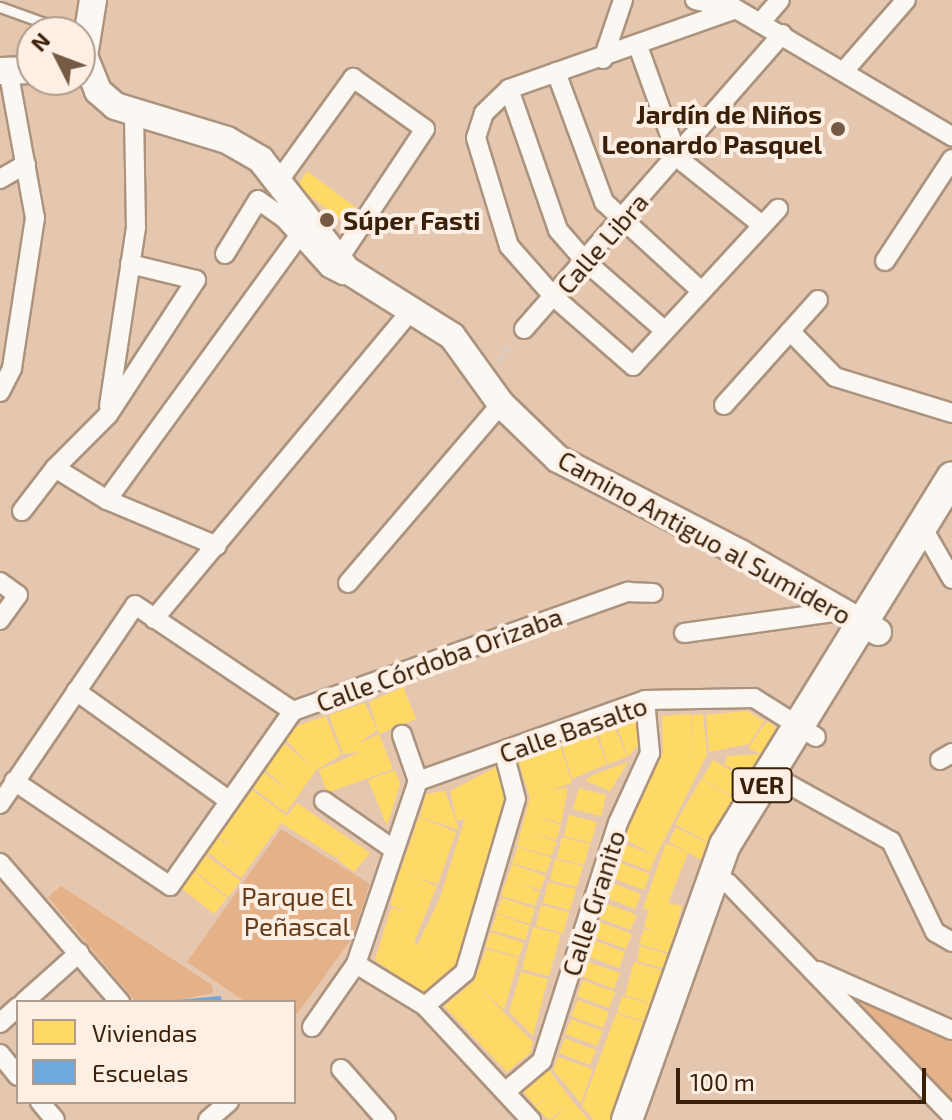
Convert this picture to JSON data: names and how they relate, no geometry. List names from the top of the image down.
{
  "streets": {
    "main road": ["Camino Antiguo al Sumidero", "VER"],
    "street": [
      "Calle Libra",
      "Calle Córdoba Orizaba",
      "Calle Basalto",
      "Calle Granito"
    ]
  },
  "crossings": [
    ["Camino Antiguo al Sumidero", "VER"],
    ["Calle Basalto", "VER"],
    ["Calle Basalto", "Calle Granito"]
  ],
  "parks": ["Parque El Peñascal"],
  "places": ["Jardín de Niños Leonardo Pasquel", "Súper Fasti"],
  "legend": ["Viviendas", "Escuelas"],
  "scale_bar": "100 m",
  "north": "top left"
}
